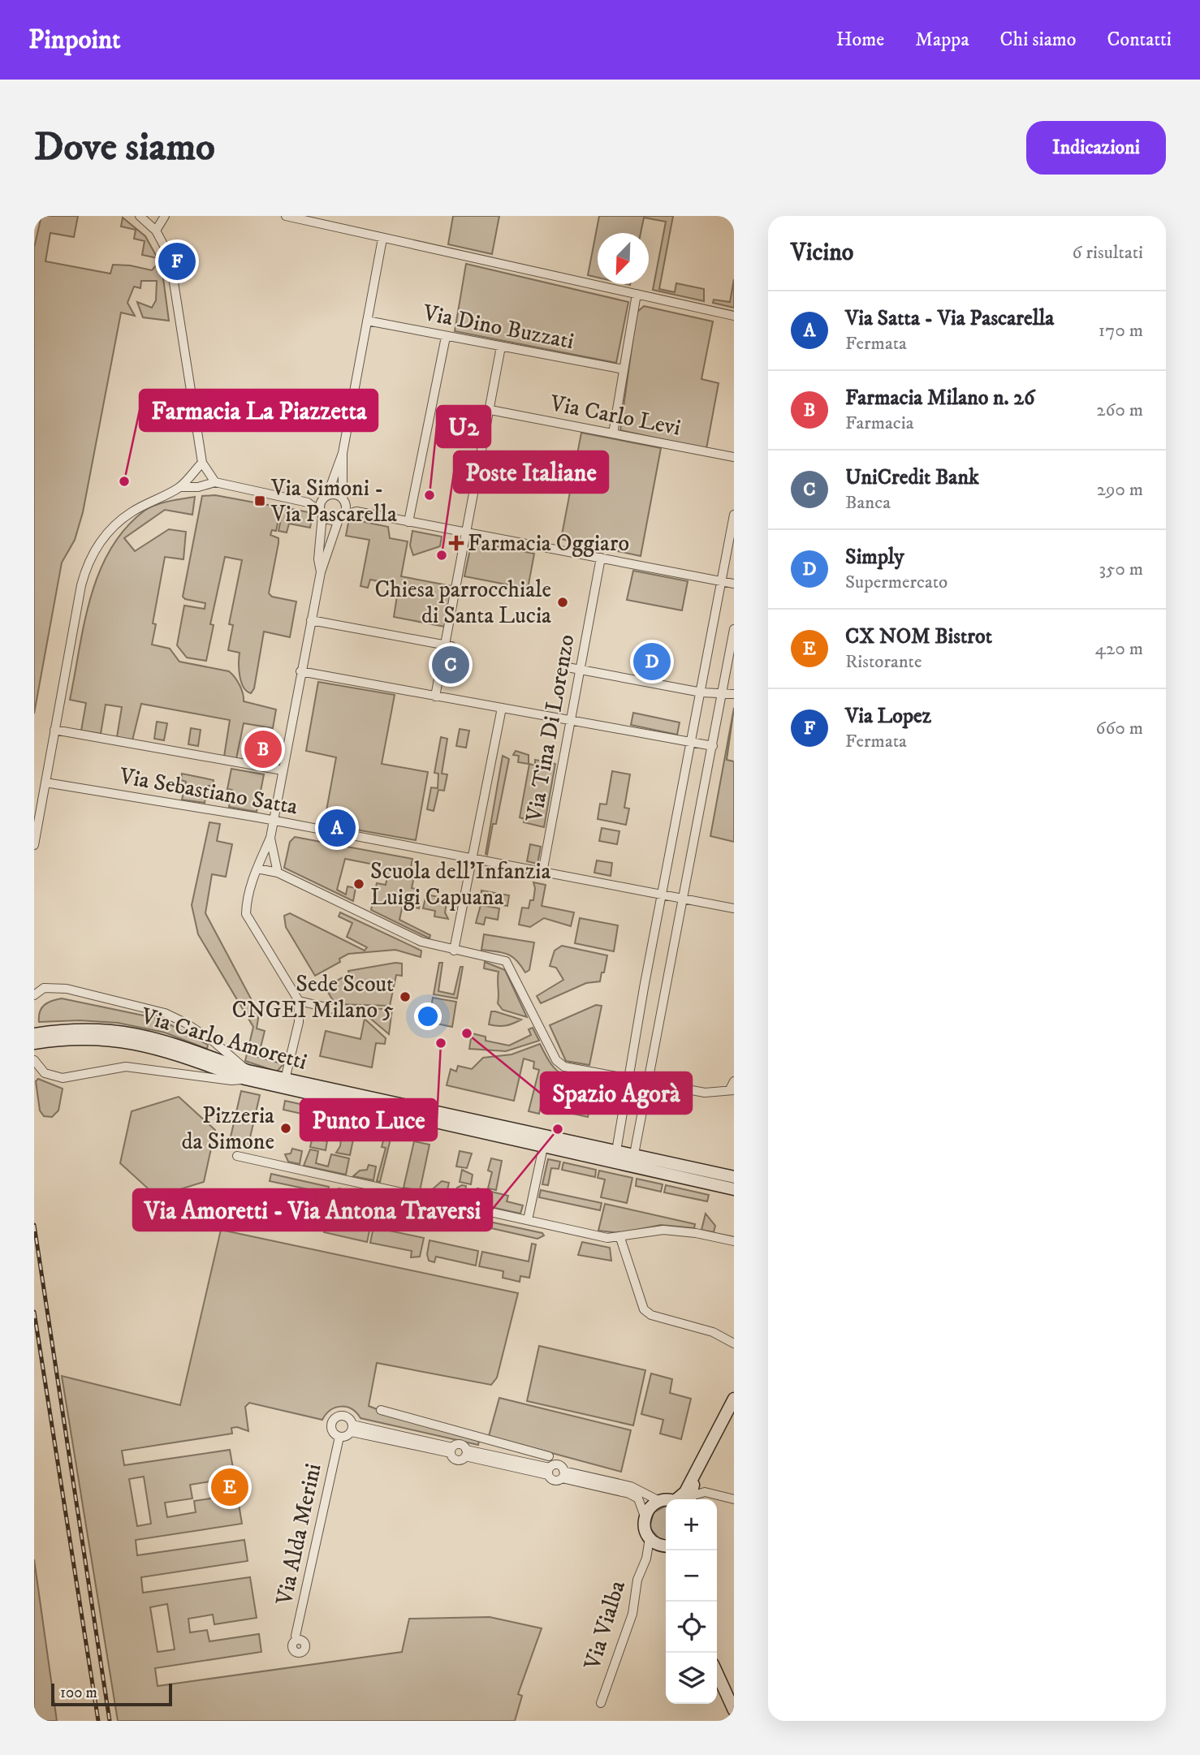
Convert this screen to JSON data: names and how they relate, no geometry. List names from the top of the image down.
{
  "streets": {
    "street": [
      "Via Dino Buzzati",
      "Via Carlo Levi",
      "Via Tina Di Lorenzo",
      "Via Sebastiano Satta",
      "Via Carlo Amoretti",
      "Via Alda Merini",
      "Via Vialba"
    ]
  },
  "crossings": [
    ["Via Tina Di Lorenzo", "Via Sebastiano Satta"]
  ],
  "places": {
    "other": [
      "Farmacia La Piazzetta",
      "U2",
      "Poste Italiane",
      "Chiesa parrocchiale di Santa Lucia",
      "Scuola dell'Infanzia Luigi Capuana",
      "Sede Scout CNGEI Milano 5",
      "Spazio Agorà",
      "Punto Luce",
      "Pizzeria da Simone",
      "Via Amoretti - Via Antona Traversi"
    ],
    "transit": ["Via Simoni - Via Pascarella"],
    "health": ["Farmacia Oggiaro"]
  },
  "scale_bar": "100 m",
  "north": "bottom left",
  "page": {
    "header": "Pinpoint",
    "nav": [
      "Home",
      "Mappa",
      "Chi siamo",
      "Contatti"
    ],
    "buttons": "Indicazioni",
    "title": "Dove siamo",
    "heading": ["Vicino", "6 risultati"],
    "pins": [
      "F",
      "D",
      "C",
      "B",
      "A",
      "E"
    ],
    "list": [
      {
        "mark": "A",
        "name": "Via Satta - Via Pascarella",
        "note": "Fermata",
        "value": "170 m"
      },
      {
        "mark": "B",
        "name": "Farmacia Milano n. 26",
        "note": "Farmacia",
        "value": "260 m"
      },
      {
        "mark": "C",
        "name": "UniCredit Bank",
        "note": "Banca",
        "value": "290 m"
      },
      {
        "mark": "D",
        "name": "Simply",
        "note": "Supermercato",
        "value": "350 m"
      },
      {
        "mark": "E",
        "name": "CX NOM Bistrot",
        "note": "Ristorante",
        "value": "420 m"
      },
      {
        "mark": "F",
        "name": "Via Lopez",
        "note": "Fermata",
        "value": "660 m"
      }
    ],
    "map_buttons": ["+", "−"],
    "scale": "100 m"
  }
}
